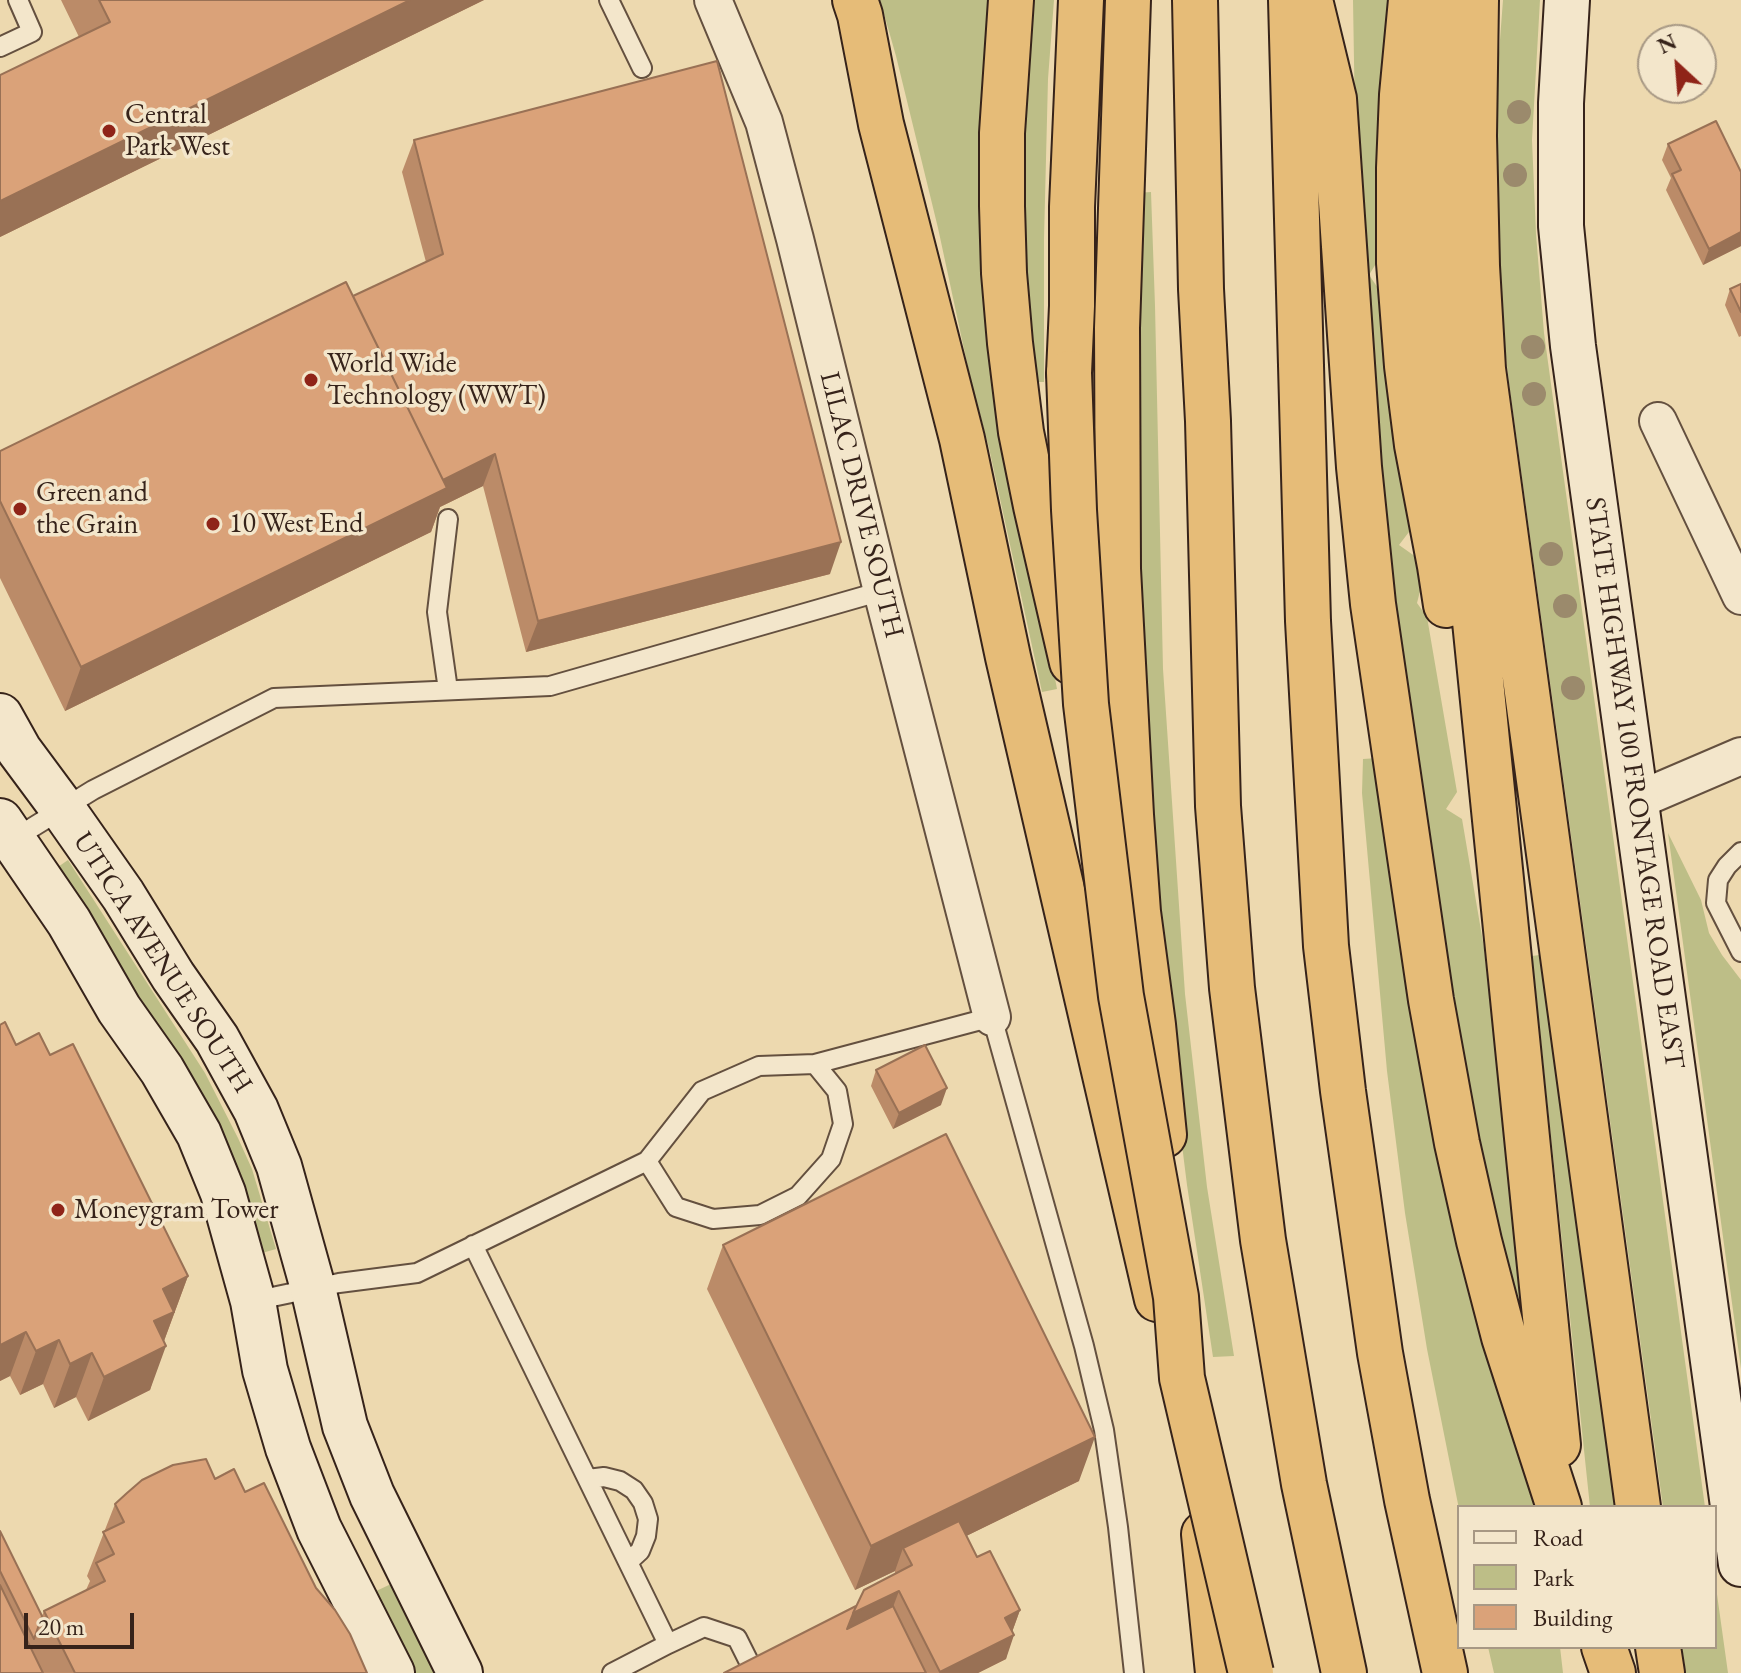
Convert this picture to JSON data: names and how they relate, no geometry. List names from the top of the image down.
{
  "streets": {
    "street": ["LILAC DRIVE SOUTH", "STATE HIGHWAY 100 FRONTAGE ROAD EAST", "UTICA AVENUE SOUTH"]
  },
  "places": [
    "Central Park West",
    "World Wide Technology (WWT)",
    "Green and the Grain",
    "10 West End",
    "Moneygram Tower"
  ],
  "legend": ["Road", "Park", "Building"],
  "scale_bar": "20 m",
  "north": "top left"
}
